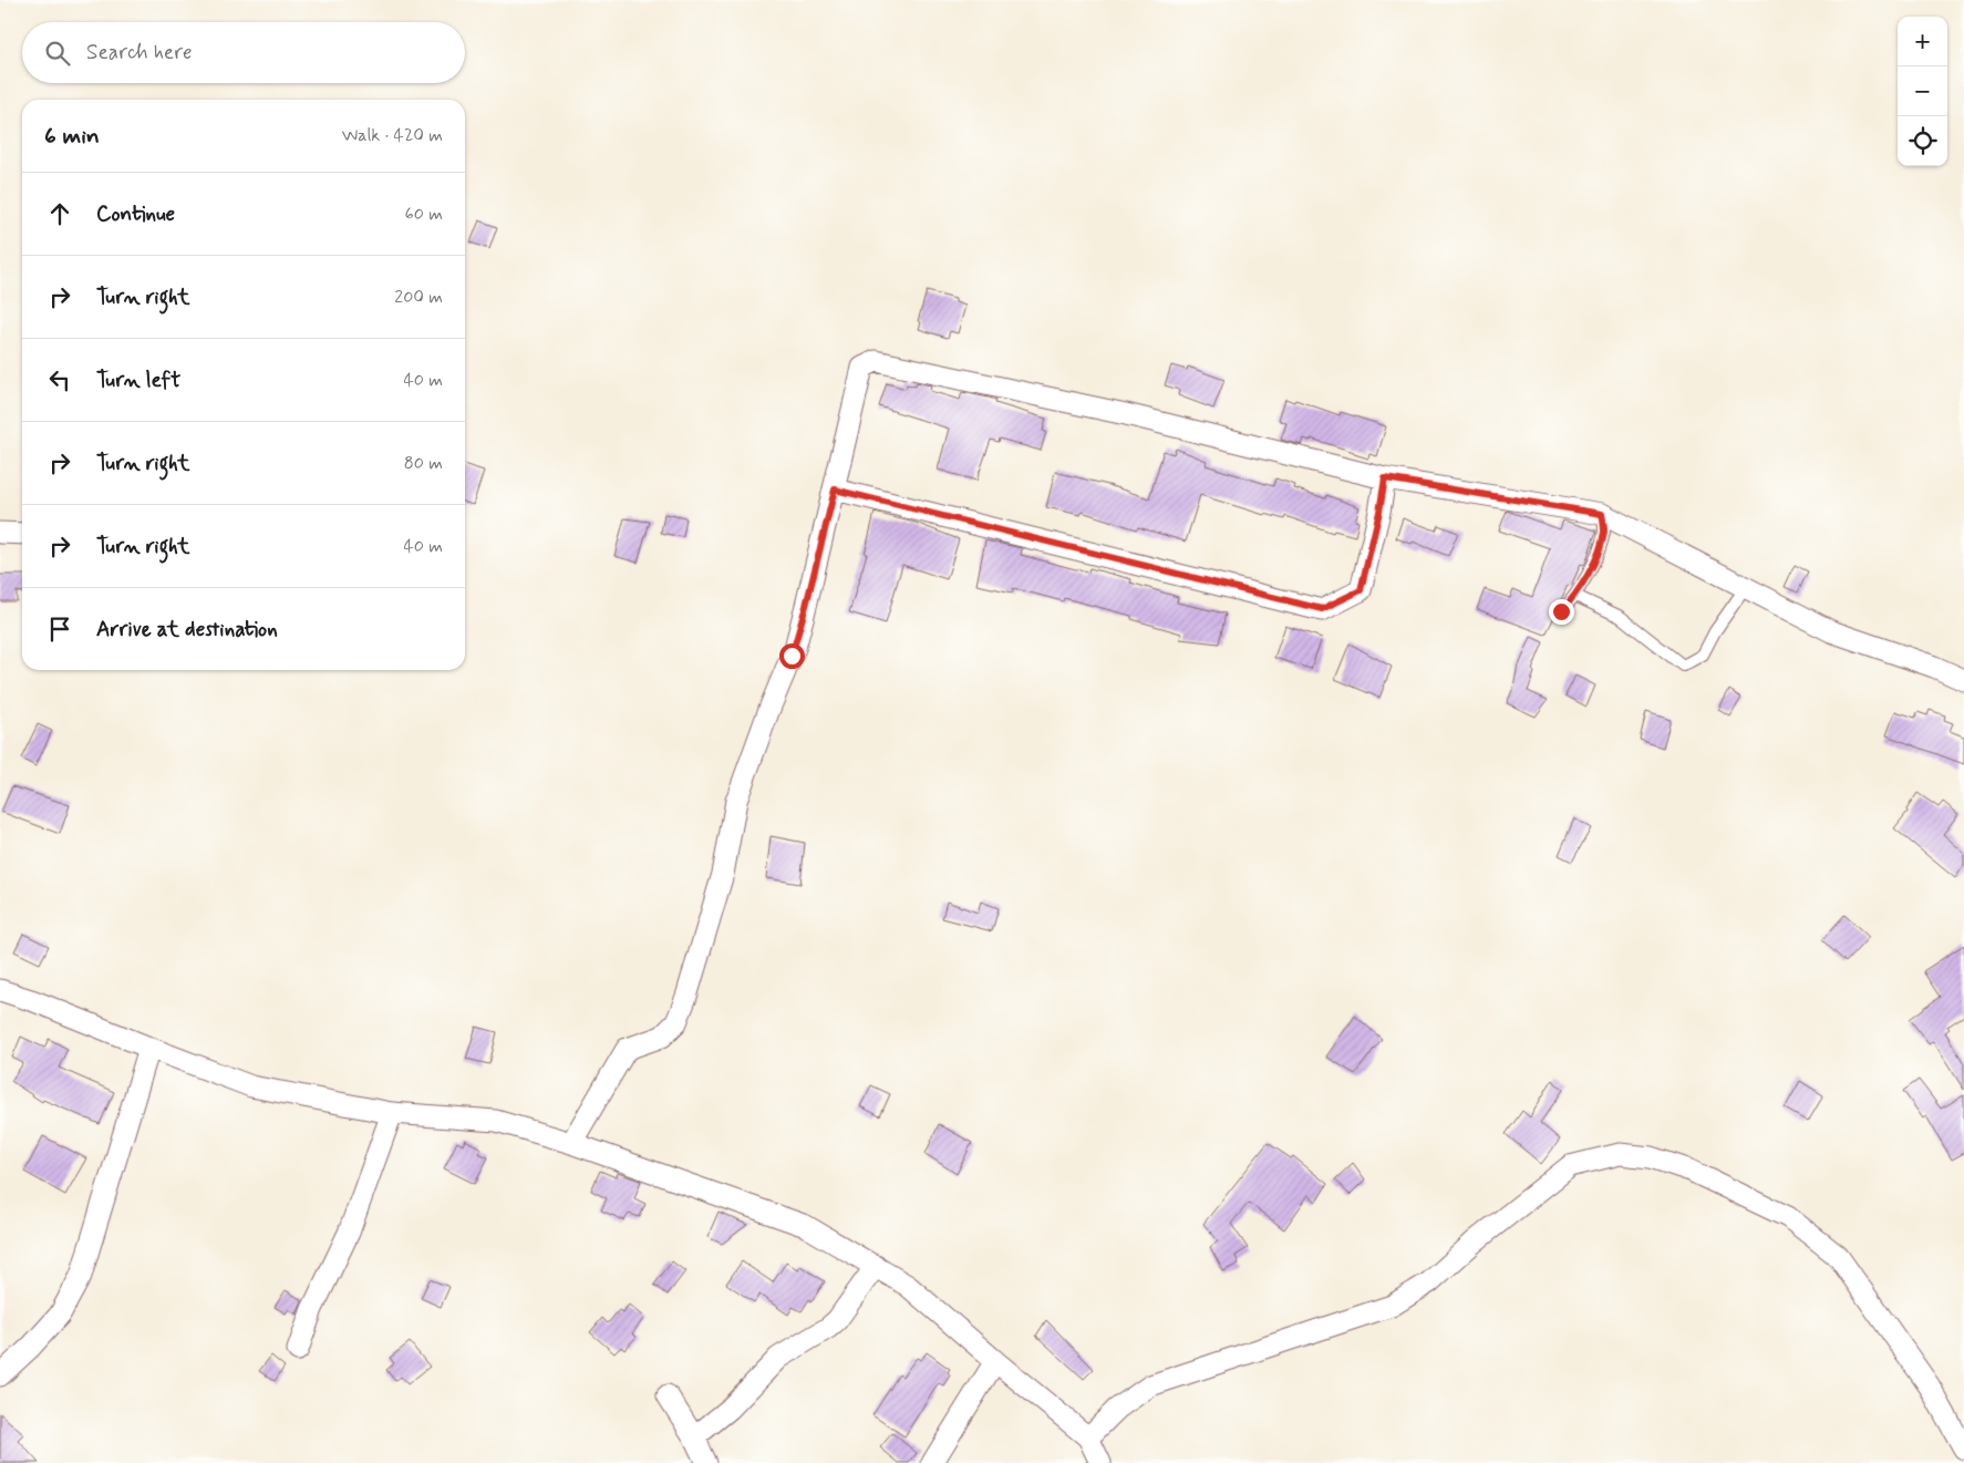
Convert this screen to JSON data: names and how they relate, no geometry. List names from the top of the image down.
{
  "page": {
    "map_buttons": ["+", "−"],
    "search": "Search here",
    "heading": ["6 min", "Walk · 420 m"],
    "list": [
      ["Continue", "60 m"],
      ["Turn right", "200 m"],
      ["Turn left", "40 m"],
      ["Turn right", "80 m"],
      ["Turn right", "40 m"],
      "Arrive at destination"
    ]
  }
}
